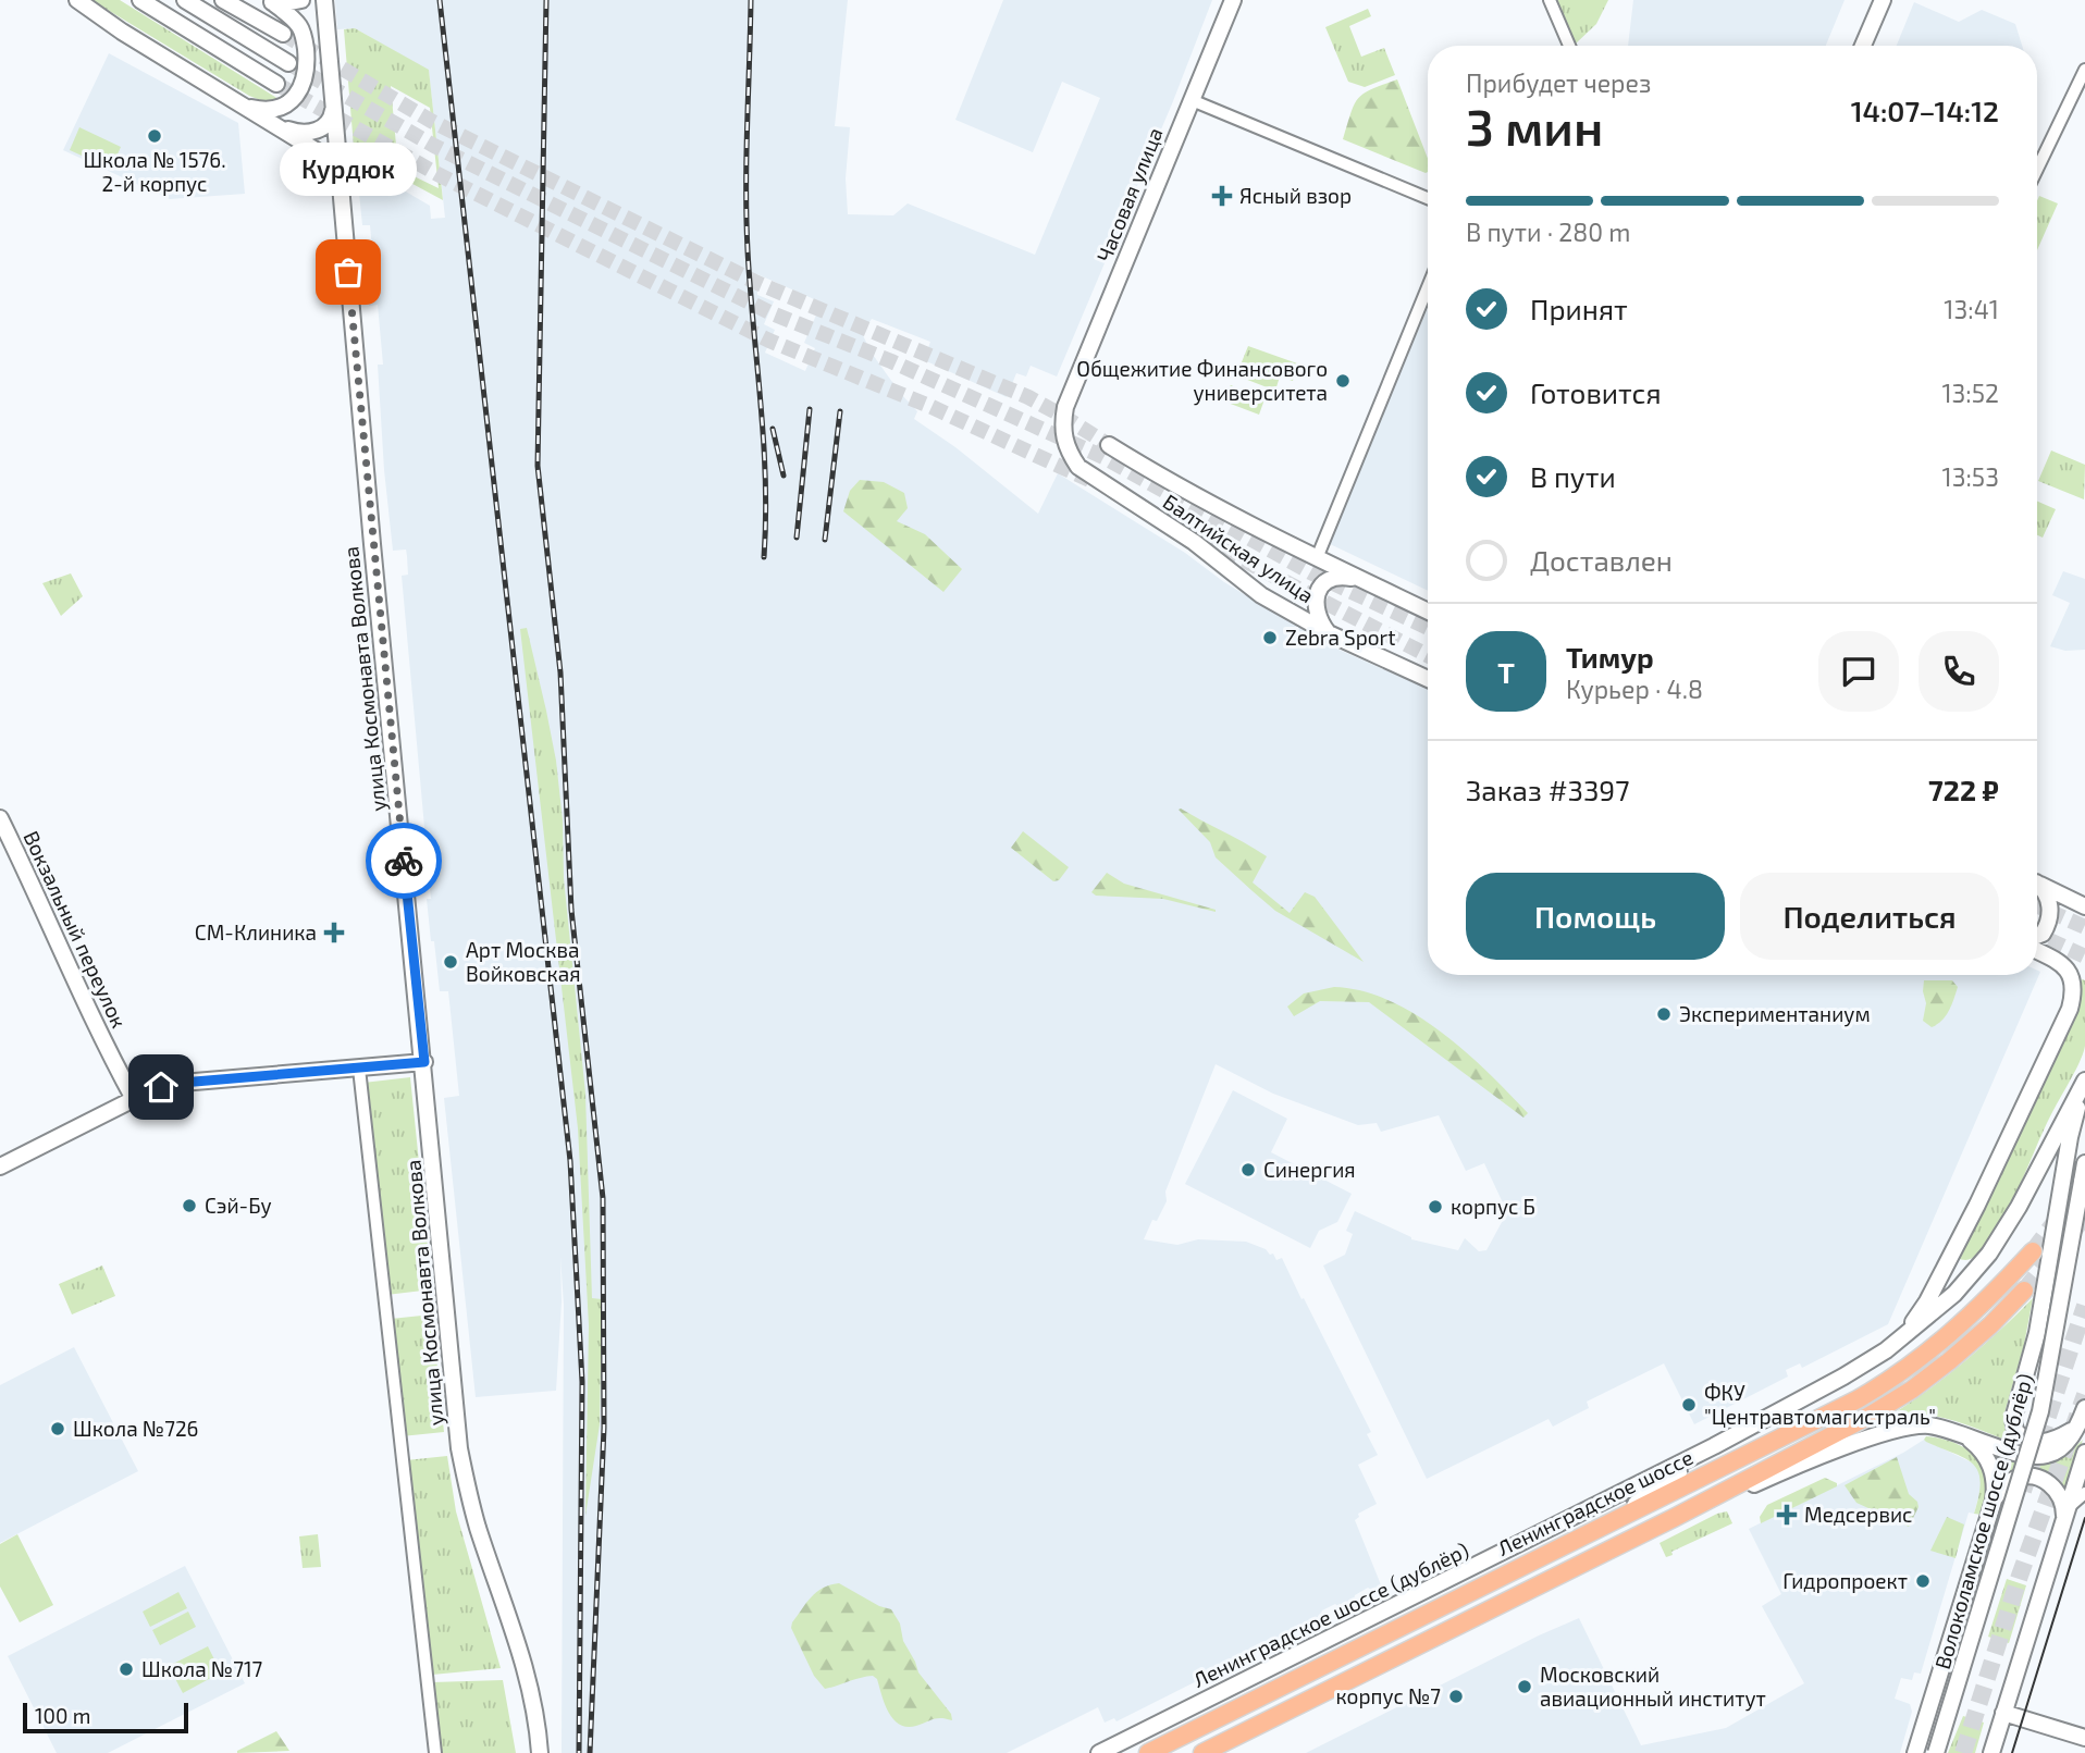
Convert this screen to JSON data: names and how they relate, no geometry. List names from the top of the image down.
{
  "streets": {
    "main road": [
      "Часовая улица",
      "Балтийская улица",
      "улица Космонавта Волкова",
      "Вокзальный переулок",
      "Ленинградское шоссе",
      "Волоколамское шоссе (дублёр)",
      "Ленинградское шоссе (дублёр)"
    ]
  },
  "crossings": [
    ["Часовая улица", "Балтийская улица"]
  ],
  "places": {
    "other": [
      "Школа № 1576. 2-й корпус",
      "Курдюк",
      "Общежитие Финансового университета",
      "Zebra Sport",
      "Арт Москва Войковская",
      "Экспериментаниум",
      "Синергия",
      "Сэй-Бу",
      "корпус Б",
      "ФКУ \"Центравтомагистраль\"",
      "Школа №726",
      "Гидропроект",
      "Школа №717",
      "Московский авиационный институт",
      "корпус №7"
    ],
    "health": ["Ясный взор", "СМ-Клиника", "Медсервис"]
  },
  "scale_bar": "100 m",
  "page": {
    "heading": ["3 мин", "Прибудет через", "14:07–14:12"],
    "panel": [
      "Тимур",
      "Курьер · 4.8",
      "Заказ #3397",
      "722 ₽"
    ],
    "bubble": "Курдюк",
    "bar": "В пути · 280 m",
    "list": [
      ["Принят", "13:41"],
      ["Готовится", "13:52"],
      ["В пути", "13:53"],
      "Доставлен"
    ],
    "round": "Т",
    "buttons": ["Помощь", "Поделиться"],
    "scale": "100 m"
  }
}
